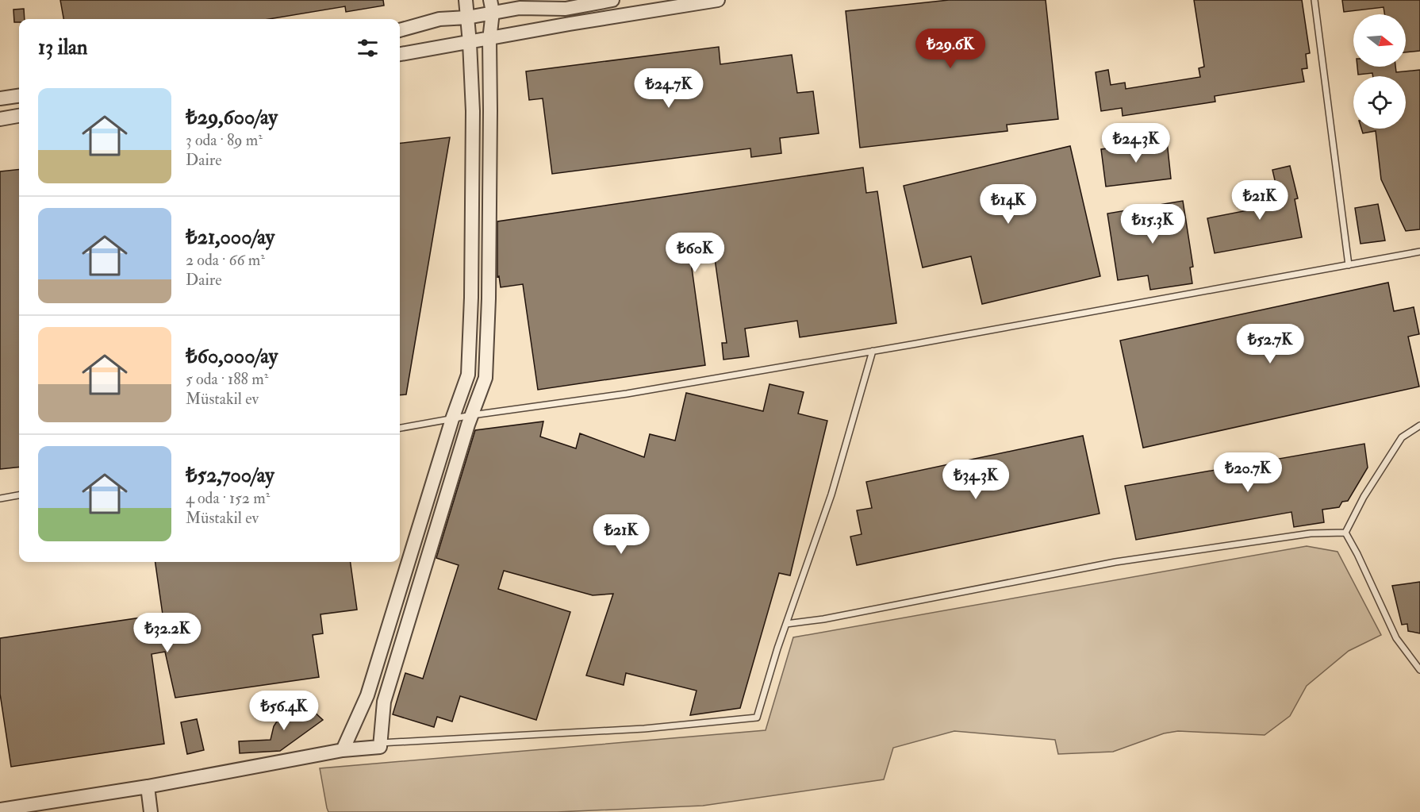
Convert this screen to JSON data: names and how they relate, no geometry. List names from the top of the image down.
{
  "north": "right",
  "page": {
    "heading": "13 ilan",
    "price": [
      "₺29.6K",
      "₺24.7K",
      "₺24.3K",
      "₺21K",
      "₺14K",
      "₺15.3K",
      "₺60K",
      "₺52.7K",
      "₺20.7K",
      "₺34.3K",
      "₺21K",
      "₺32.2K",
      "₺56.4K"
    ],
    "list": [
      {
        "name": "₺29,600/ay",
        "note": "3 oda · 89 m² · Daire"
      },
      {
        "name": "₺21,000/ay",
        "note": "2 oda · 66 m² · Daire"
      },
      {
        "name": "₺60,000/ay",
        "note": "5 oda · 188 m² · Müstakil ev"
      },
      {
        "name": "₺52,700/ay",
        "note": "4 oda · 152 m² · Müstakil ev"
      }
    ]
  }
}
